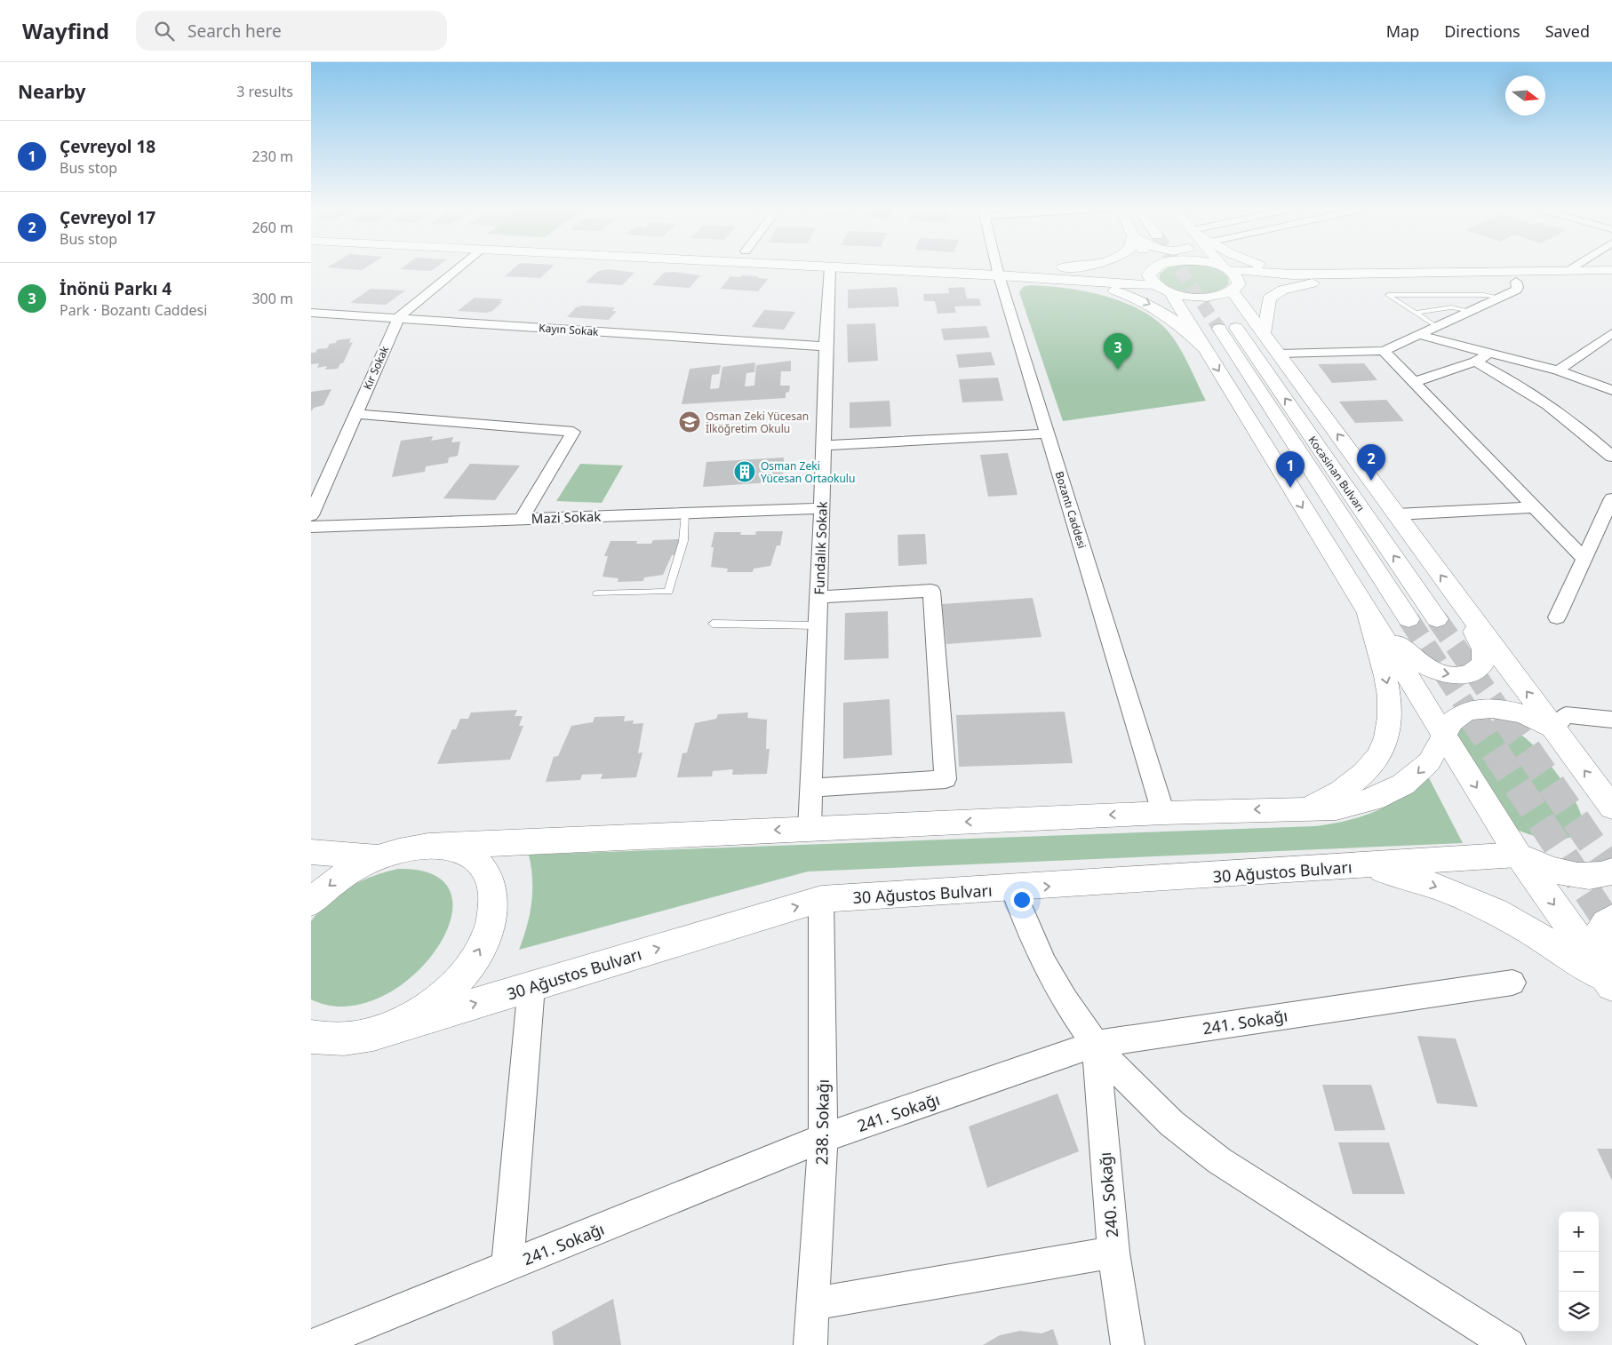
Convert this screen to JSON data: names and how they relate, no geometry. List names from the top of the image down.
{
  "streets": {
    "main road": ["Kocasinan Bulvarı", "30 Ağustos Bulvarı"],
    "street": [
      "Kayın Sokak",
      "Kır Sokak",
      "Bozantı Caddesi",
      "Mazi Sokak",
      "Fundalık Sokak",
      "241. Sokağı",
      "238. Sokağı",
      "240. Sokağı"
    ]
  },
  "crossings": [
    ["Kayın Sokak", "Kır Sokak"],
    ["Kayın Sokak", "Fundalık Sokak"],
    ["Mazi Sokak", "Fundalık Sokak"],
    ["30 Ağustos Bulvarı", "238. Sokağı"],
    ["241. Sokağı", "238. Sokağı"],
    ["241. Sokağı", "240. Sokağı"]
  ],
  "places": {
    "school or university": ["Osman Zeki Yücesan İlköğretim Okulu"],
    "building": ["Osman Zeki Yücesan Ortaokulu"]
  },
  "north": "right",
  "page": {
    "header": "Wayfind",
    "search": "Search here",
    "nav": ["Map", "Directions", "Saved"],
    "heading": ["Nearby", "3 results"],
    "list": [
      {
        "mark": "1",
        "name": "Çevreyol 18",
        "note": "Bus stop",
        "value": "230 m"
      },
      {
        "mark": "2",
        "name": "Çevreyol 17",
        "note": "Bus stop",
        "value": "260 m"
      },
      {
        "mark": "3",
        "name": "İnönü Parkı 4",
        "note": "Park · Bozantı Caddesi",
        "value": "300 m"
      }
    ],
    "pins": ["3", "2", "1"],
    "map_buttons": ["+", "−"]
  }
}
